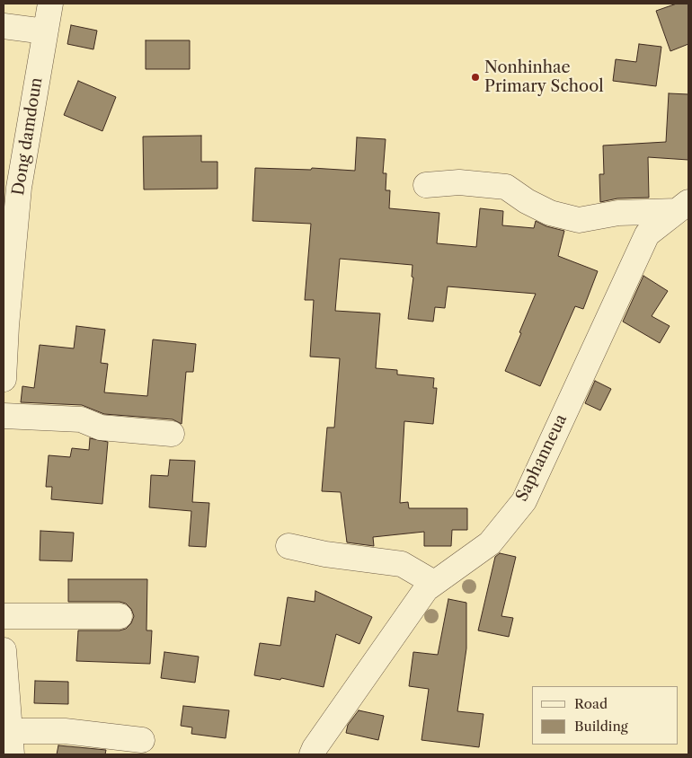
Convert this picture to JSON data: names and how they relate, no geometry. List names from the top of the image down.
{
  "streets": {
    "street": ["Dong damdoun", "Saphanneua"]
  },
  "places": ["Nonhinhae Primary School"],
  "legend": ["Road", "Building"]
}
